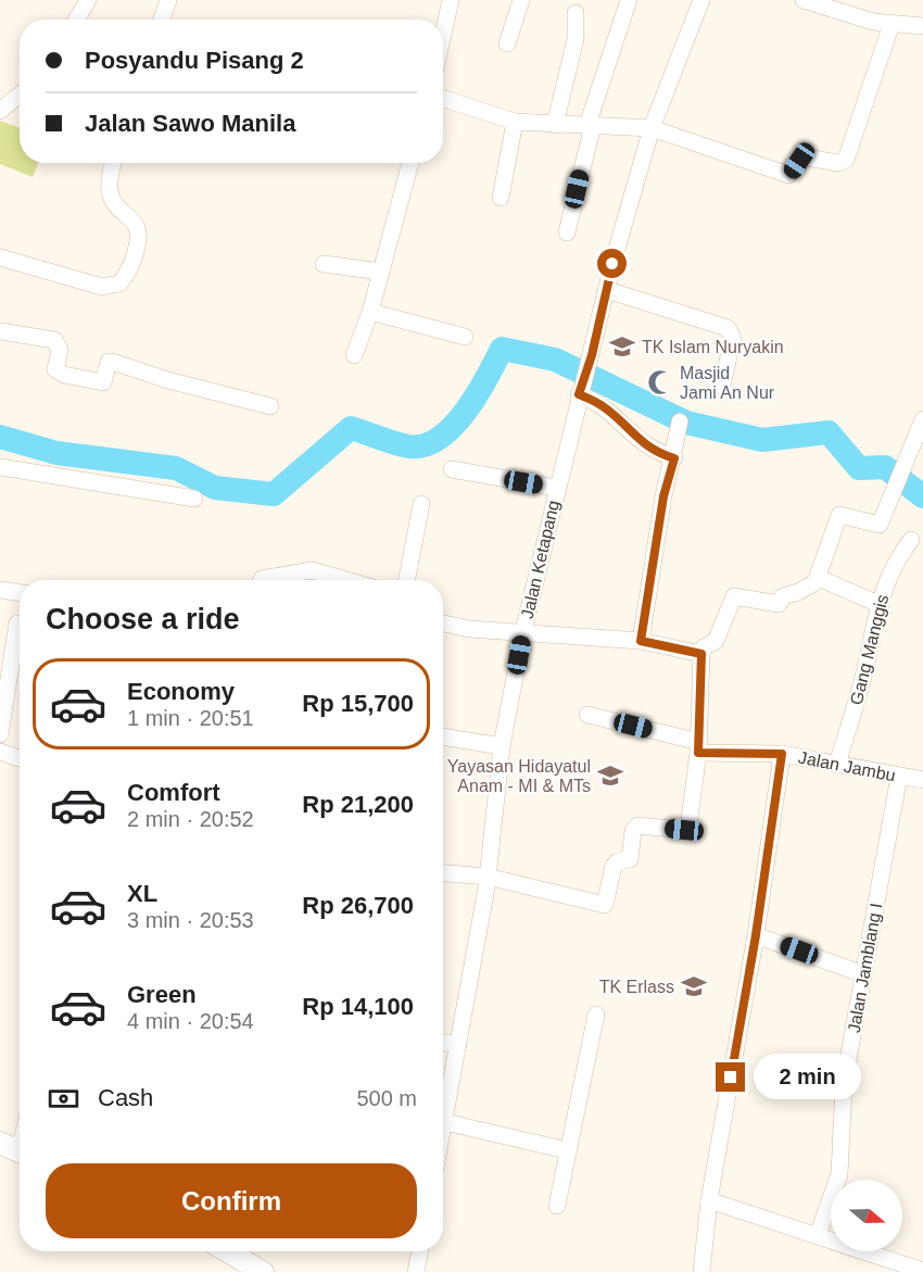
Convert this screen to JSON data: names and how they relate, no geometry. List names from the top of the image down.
{
  "streets": {
    "street": [
      "Jalan Ketapang",
      "Gang Manggis",
      "Jalan Jambu",
      "Jalan Jamblang I"
    ]
  },
  "crossings": [
    ["Gang Manggis", "Jalan Jambu"],
    ["Jalan Jambu", "Jalan Jamblang I"]
  ],
  "places": {
    "school or university": ["TK Islam Nuryakin", "Yayasan Hidayatul Anam - MI & MTs", "TK Erlass"],
    "mosque": ["Masjid Jami An Nur"]
  },
  "north": "right",
  "page": {
    "banner": ["Posyandu Pisang 2", "Jalan Sawo Manila"],
    "heading": "Choose a ride",
    "list": [
      {
        "name": "Economy",
        "note": "1 min · 20:51",
        "value": "Rp 15,700"
      },
      {
        "name": "Comfort",
        "note": "2 min · 20:52",
        "value": "Rp 21,200"
      },
      {
        "name": "XL",
        "note": "3 min · 20:53",
        "value": "Rp 26,700"
      },
      {
        "name": "Green",
        "note": "4 min · 20:54",
        "value": "Rp 14,100"
      }
    ],
    "bubble": "2 min",
    "pay": ["Cash", "500 m"],
    "buttons": "Confirm"
  }
}
